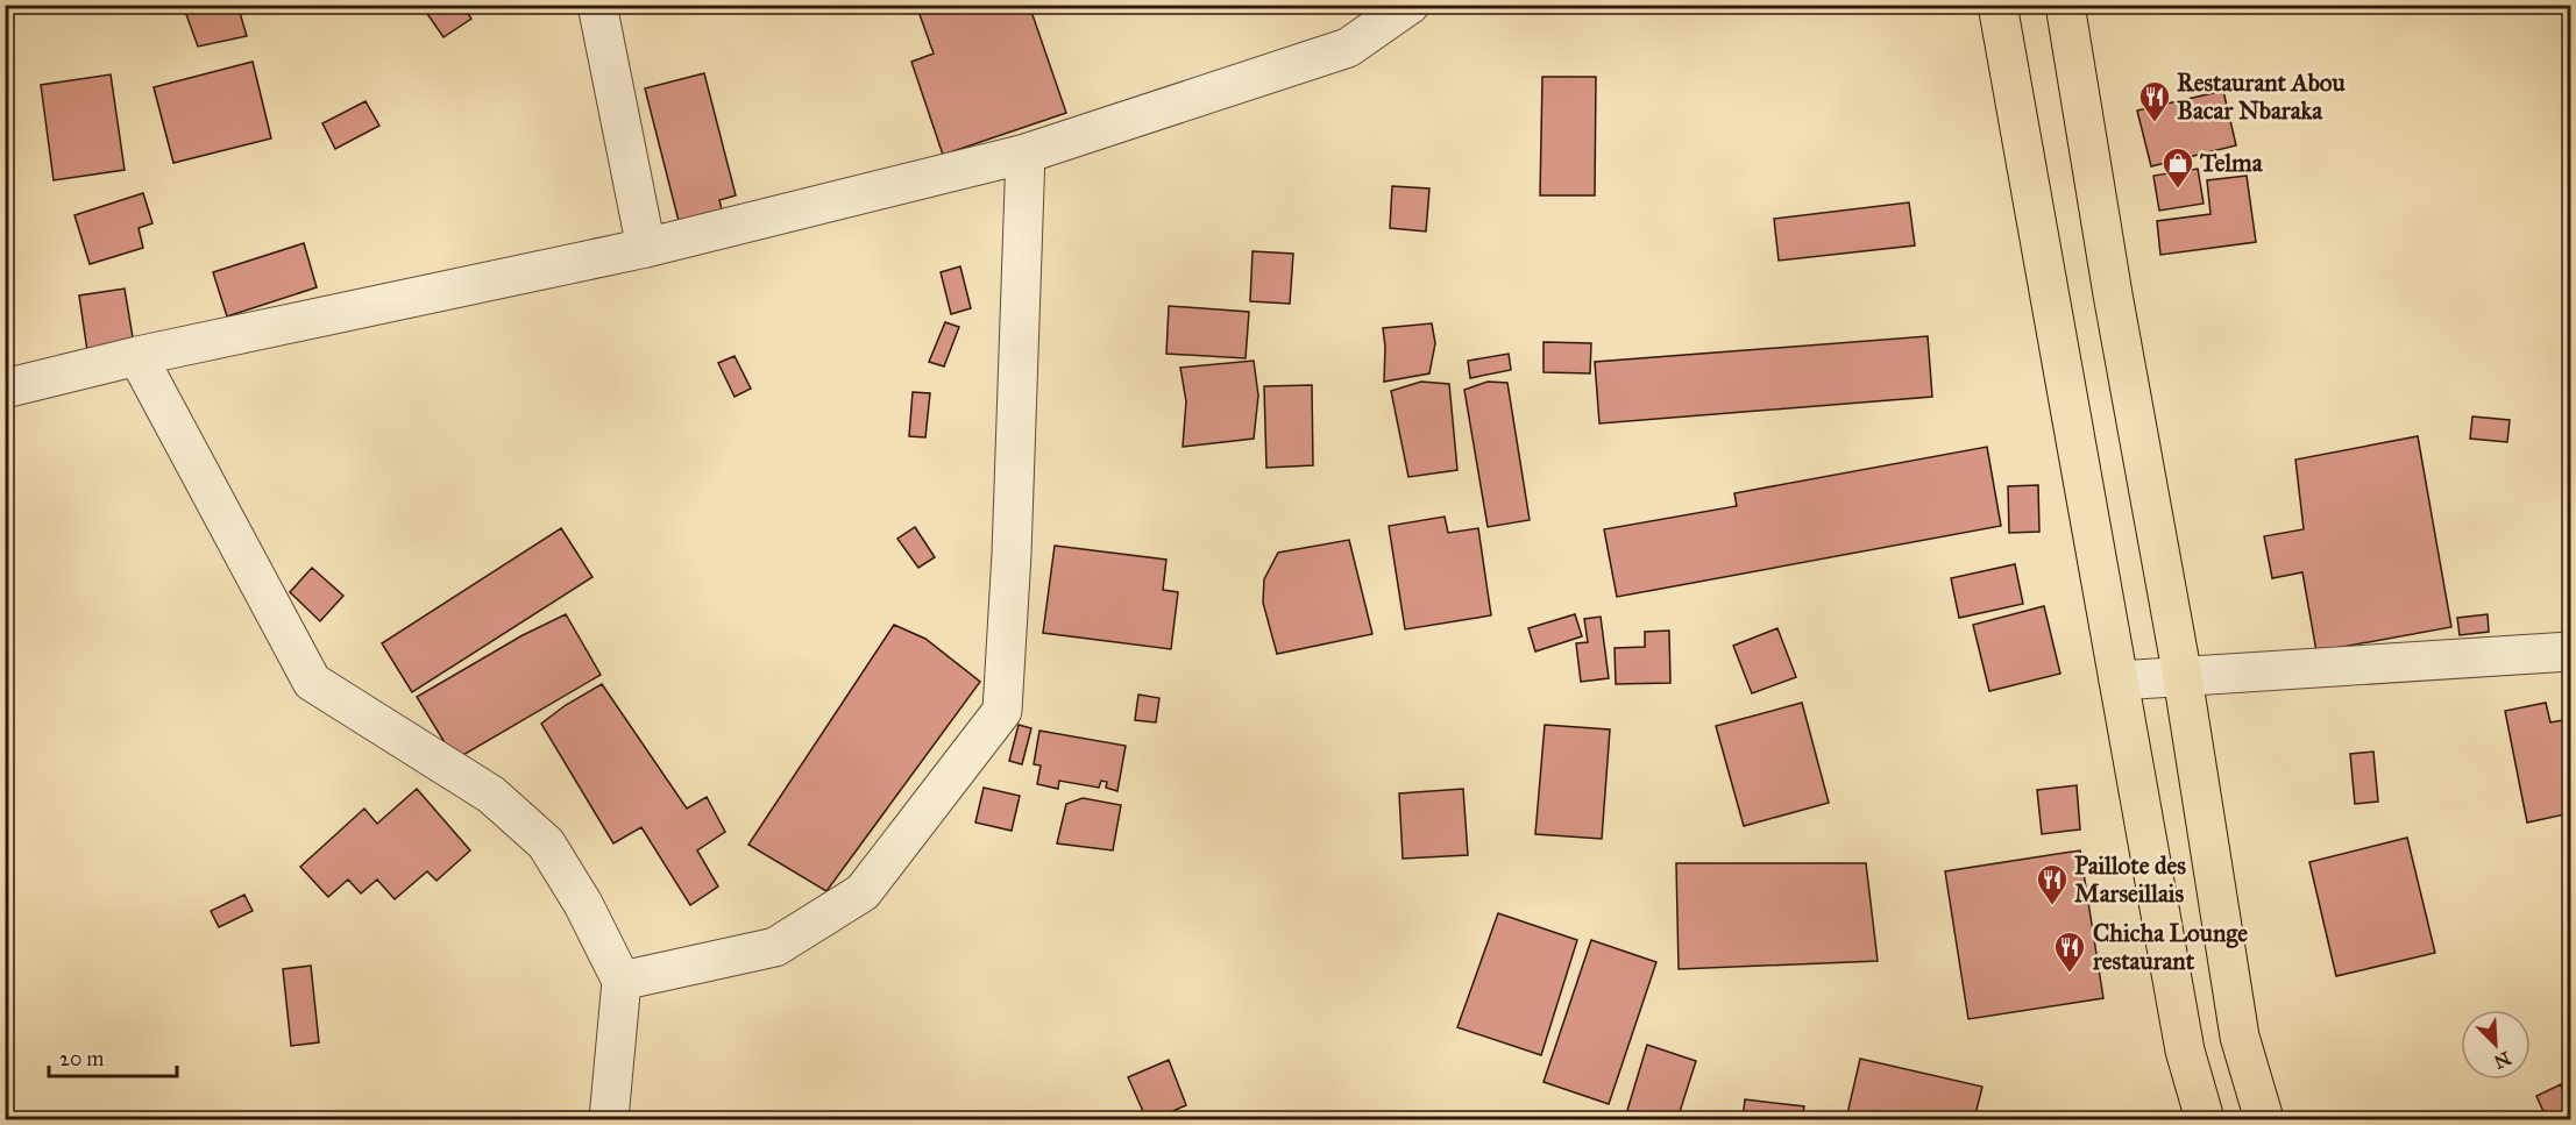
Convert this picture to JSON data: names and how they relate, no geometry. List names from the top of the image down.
{
  "places": {
    "restaurant": ["Restaurant Abou Bacar Nbaraka", "Paillote des Marseillais", "Chicha Lounge restaurant"],
    "shop": ["Telma"]
  },
  "scale_bar": "20 m",
  "north": "bottom right"
}
